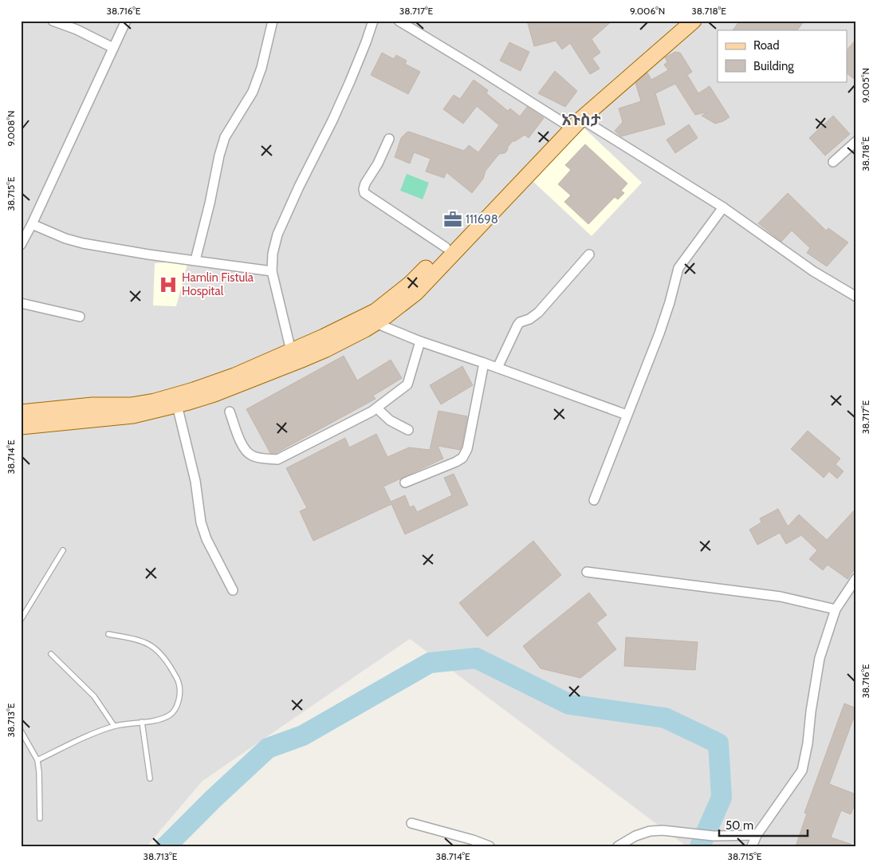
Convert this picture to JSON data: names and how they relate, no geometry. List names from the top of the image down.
{
  "districts": ["አጉስታ"],
  "places": {
    "office": ["111698"],
    "hospital": ["Hamlin Fistula Hospital"]
  },
  "legend": ["Road", "Building"],
  "scale_bar": "50 m",
  "coordinates": [
    "38.716°E",
    "38.717°E",
    "9.006°N",
    "38.718°E",
    "9.005°N",
    "9.008°N",
    "38.715°E",
    "38.714°E",
    "38.713°E"
  ]
}
